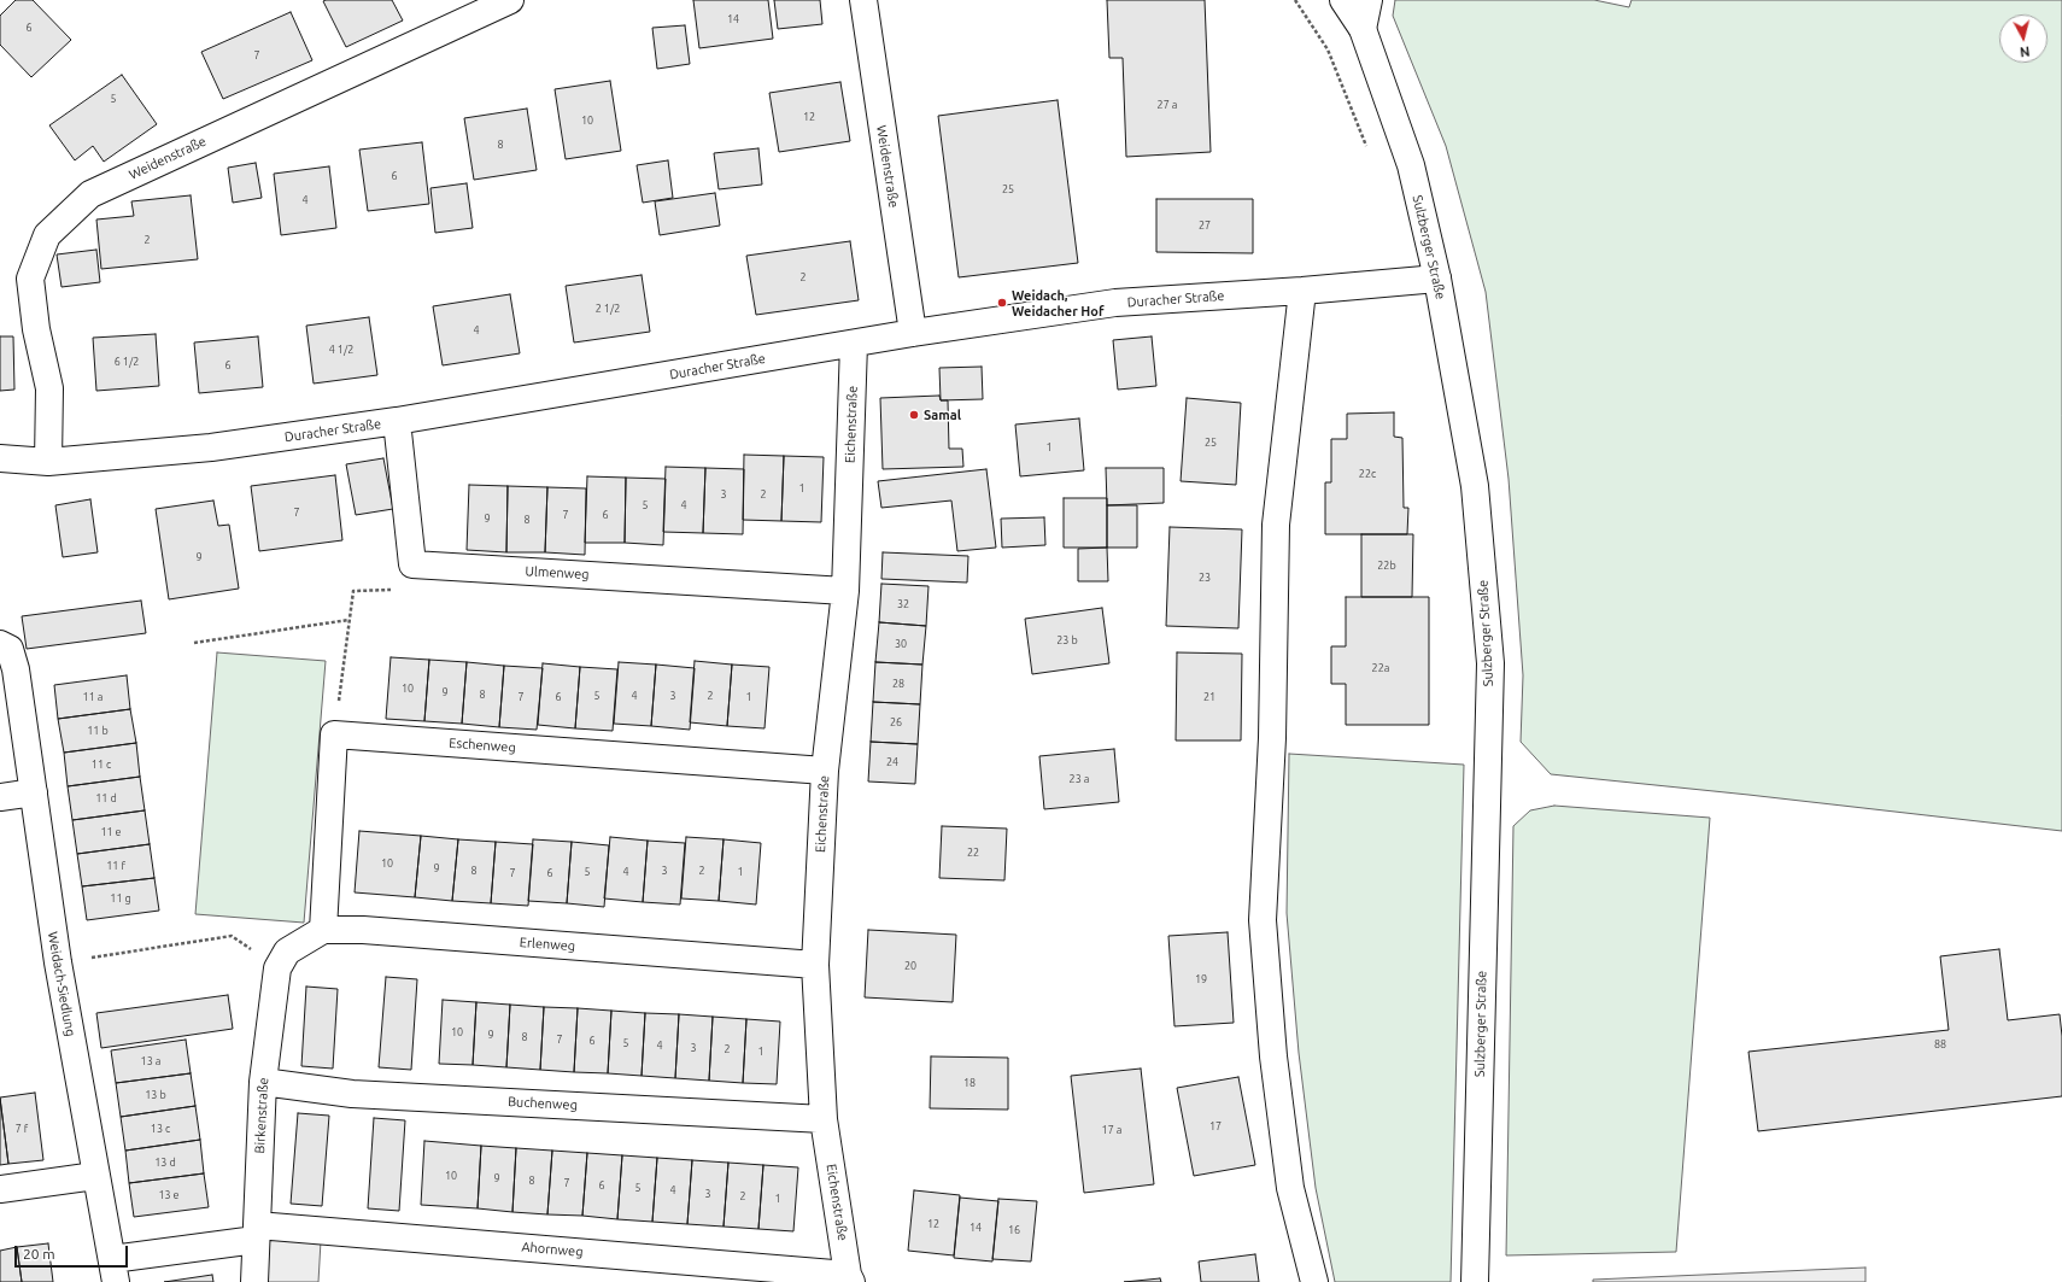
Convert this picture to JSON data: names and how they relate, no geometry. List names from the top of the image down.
{
  "streets": {
    "street": [
      "Weidenstraße",
      "Sulzberger Straße",
      "Duracher Straße",
      "Eichenstraße",
      "Ulmenweg",
      "Eschenweg",
      "Erlenweg",
      "Weidach-Siedlung",
      "Buchenweg",
      "Birkenstraße",
      "Ahornweg"
    ]
  },
  "crossings": [
    ["Weidenstraße", "Duracher Straße"],
    ["Sulzberger Straße", "Duracher Straße"],
    ["Duracher Straße", "Eichenstraße"],
    ["Eichenstraße", "Ulmenweg"],
    ["Eichenstraße", "Eschenweg"],
    ["Eichenstraße", "Erlenweg"],
    ["Eichenstraße", "Buchenweg"],
    ["Eichenstraße", "Ahornweg"],
    ["Weidach-Siedlung", "Ahornweg"],
    ["Buchenweg", "Birkenstraße"],
    ["Birkenstraße", "Ahornweg"]
  ],
  "places": ["Weidach, Weidacher Hof", "Samal"],
  "house_numbers": [
    "14",
    "6",
    "7",
    "5",
    "27 a",
    "12",
    "10",
    "8",
    "6",
    "25",
    "4",
    "27",
    "2",
    "2",
    "2 1/2",
    "4",
    "4 1/2",
    "6 1/2",
    "6",
    "25",
    "1",
    "22c",
    "1",
    "3",
    "2",
    "5",
    "4",
    "7",
    "7",
    "6",
    "9",
    "8",
    "9",
    "22b",
    "23",
    "32",
    "23 b",
    "30",
    "22a",
    "28",
    "10",
    "9",
    "8",
    "5",
    "4",
    "3",
    "2",
    "11 a",
    "7",
    "6",
    "1",
    "21",
    "26",
    "11 b",
    "24",
    "11 c",
    "23 a",
    "11 d",
    "11 e",
    "22",
    "10",
    "11 f",
    "9",
    "8",
    "3",
    "2",
    "5",
    "4",
    "1",
    "7",
    "6",
    "11 g",
    "20",
    "19",
    "10",
    "9",
    "8",
    "7",
    "6",
    "5",
    "88",
    "4",
    "3",
    "2",
    "1",
    "13 a",
    "18",
    "13 b",
    "17",
    "7 f",
    "13 c",
    "17 a",
    "13 d",
    "10",
    "9",
    "8",
    "7",
    "6",
    "5",
    "4",
    "3",
    "13 e",
    "2",
    "1",
    "12",
    "14",
    "16"
  ],
  "scale_bar": "20 m",
  "north": "bottom"
}
